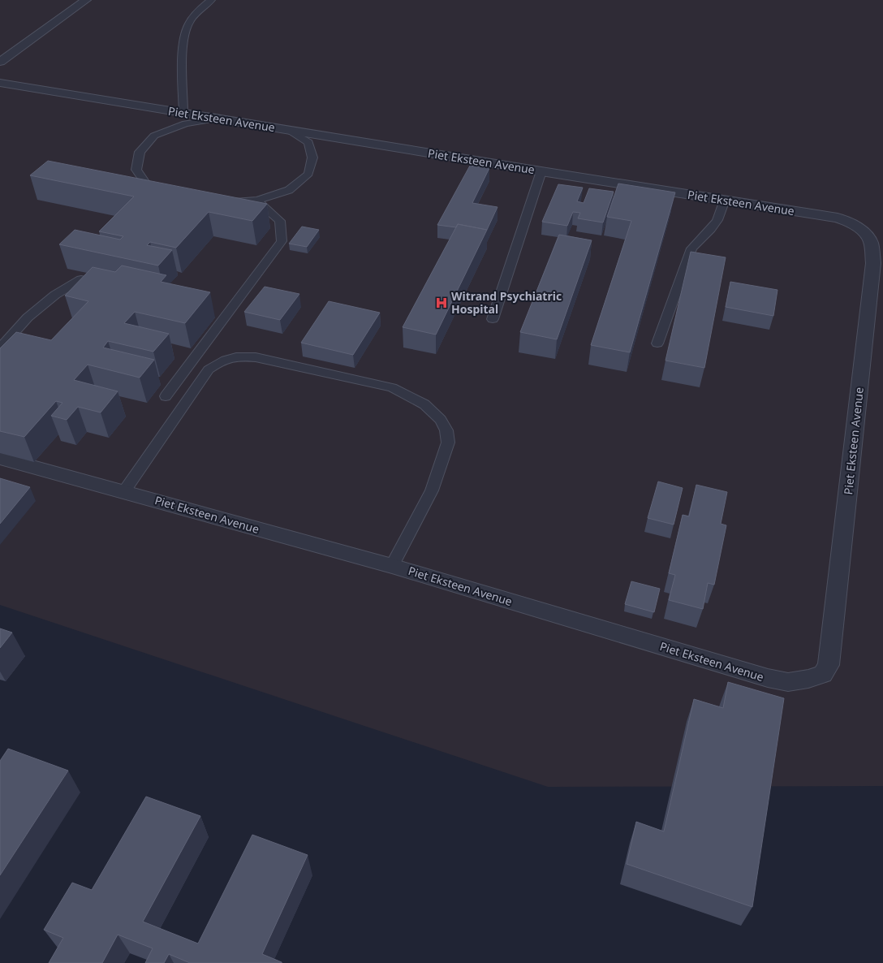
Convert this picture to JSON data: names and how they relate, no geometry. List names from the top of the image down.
{
  "streets": {
    "street": ["Piet Eksteen Avenue"]
  },
  "places": {
    "hospital": ["Witrand Psychiatric Hospital"]
  }
}
